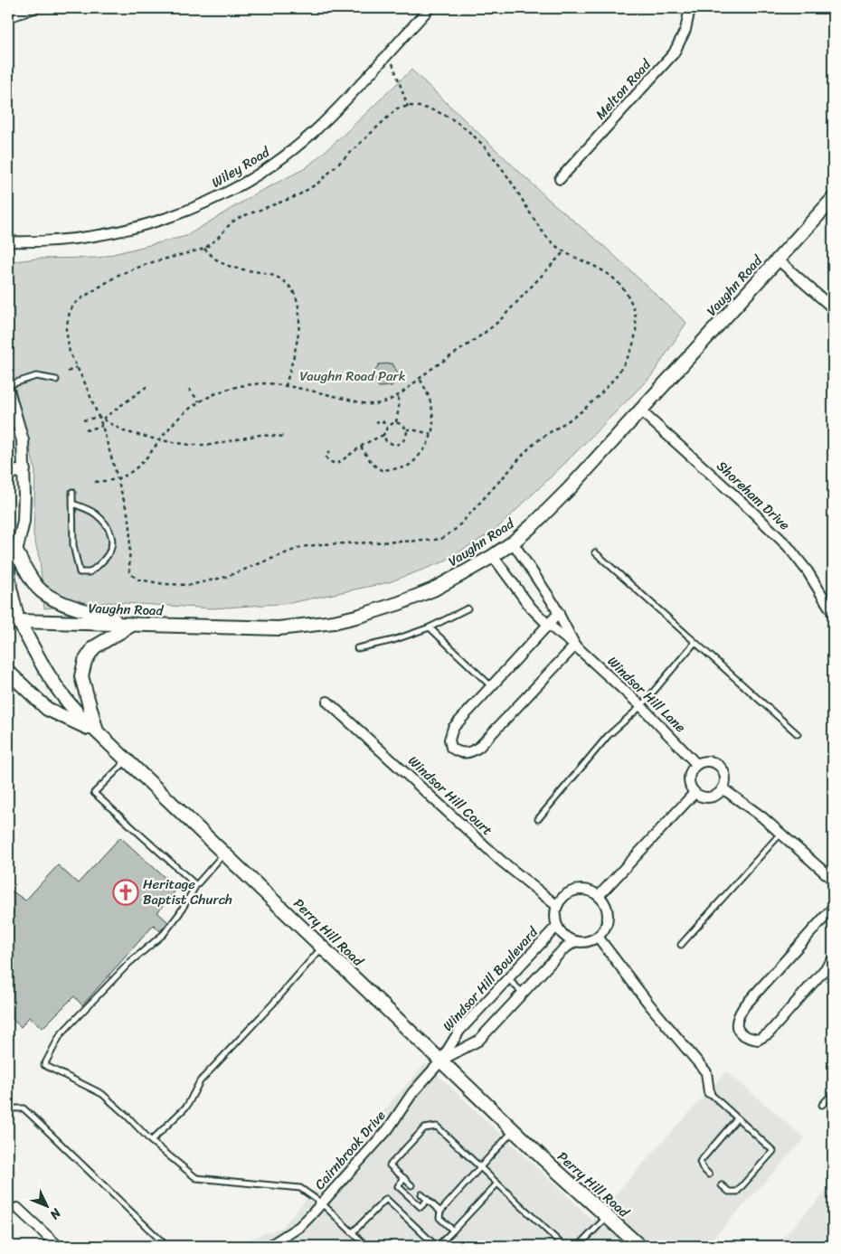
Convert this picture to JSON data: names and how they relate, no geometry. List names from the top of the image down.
{
  "streets": {
    "main road": ["Vaughn Road", "Perry Hill Road"],
    "street": [
      "Melton Road",
      "Wiley Road",
      "Shoreham Drive",
      "Windsor Hill Lane",
      "Windsor Hill Court",
      "Windsor Hill Boulevard",
      "Cairnbrook Drive"
    ]
  },
  "crossings": [
    ["Vaughn Road", "Shoreham Drive"],
    ["Vaughn Road", "Windsor Hill Lane"],
    ["Vaughn Road", "Perry Hill Road"],
    ["Windsor Hill Court", "Windsor Hill Boulevard"],
    ["Perry Hill Road", "Windsor Hill Boulevard"],
    ["Perry Hill Road", "Cairnbrook Drive"],
    ["Windsor Hill Boulevard", "Cairnbrook Drive"]
  ],
  "parks": ["Vaughn Road Park"],
  "places": {
    "church": ["Heritage Baptist Church"]
  },
  "north": "bottom right"
}
